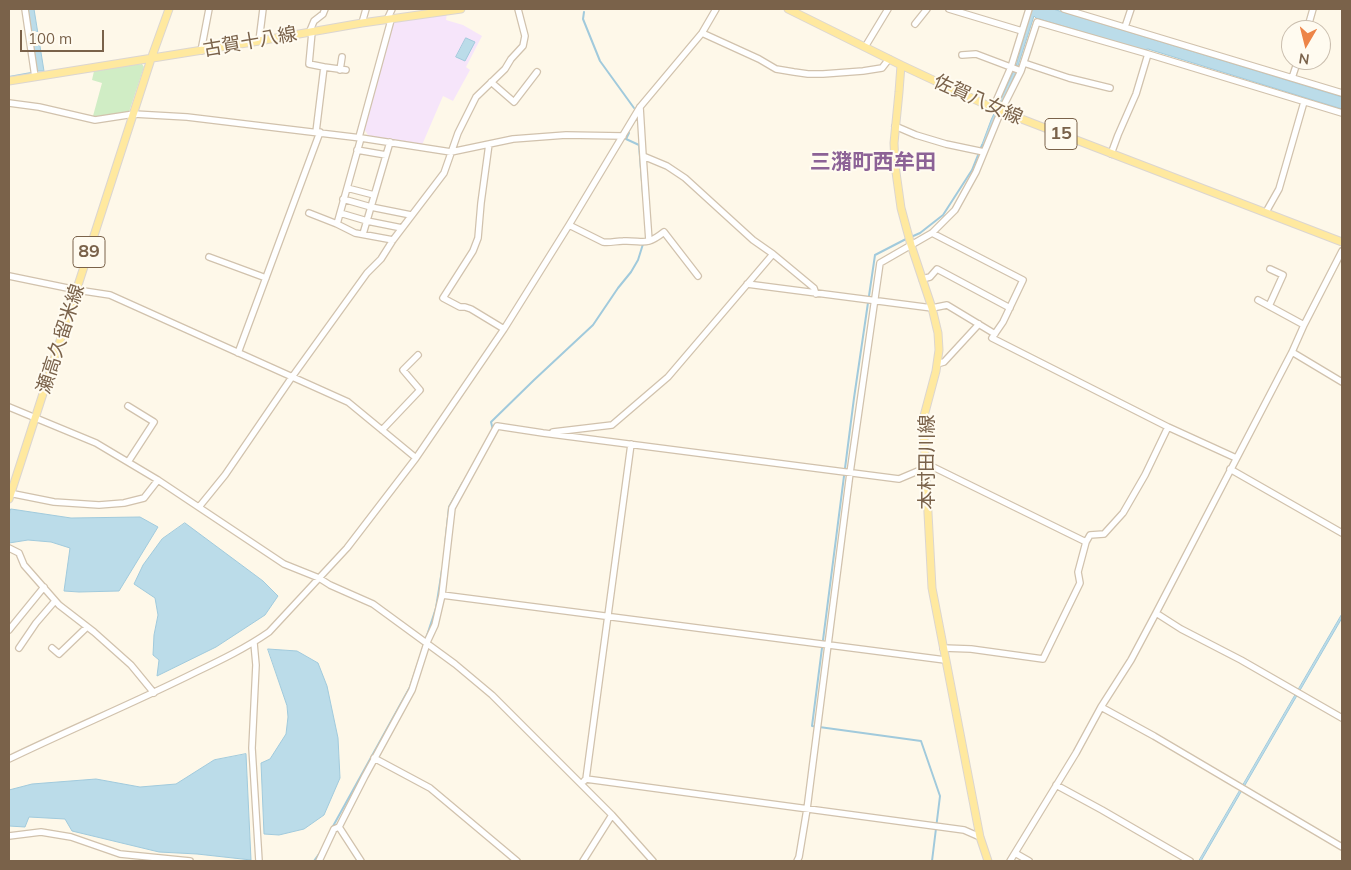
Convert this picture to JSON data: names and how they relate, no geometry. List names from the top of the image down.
{
  "streets": {
    "main road": [
      "古賀十八線",
      "佐賀八女線",
      "15",
      "89",
      "瀬高久留米線",
      "本村田川線"
    ]
  },
  "crossings": [
    ["古賀十八線", "瀬高久留米線"],
    ["佐賀八女線", "本村田川線"]
  ],
  "districts": ["三潴町西牟田"],
  "scale_bar": "100 m",
  "north": "bottom"
}
